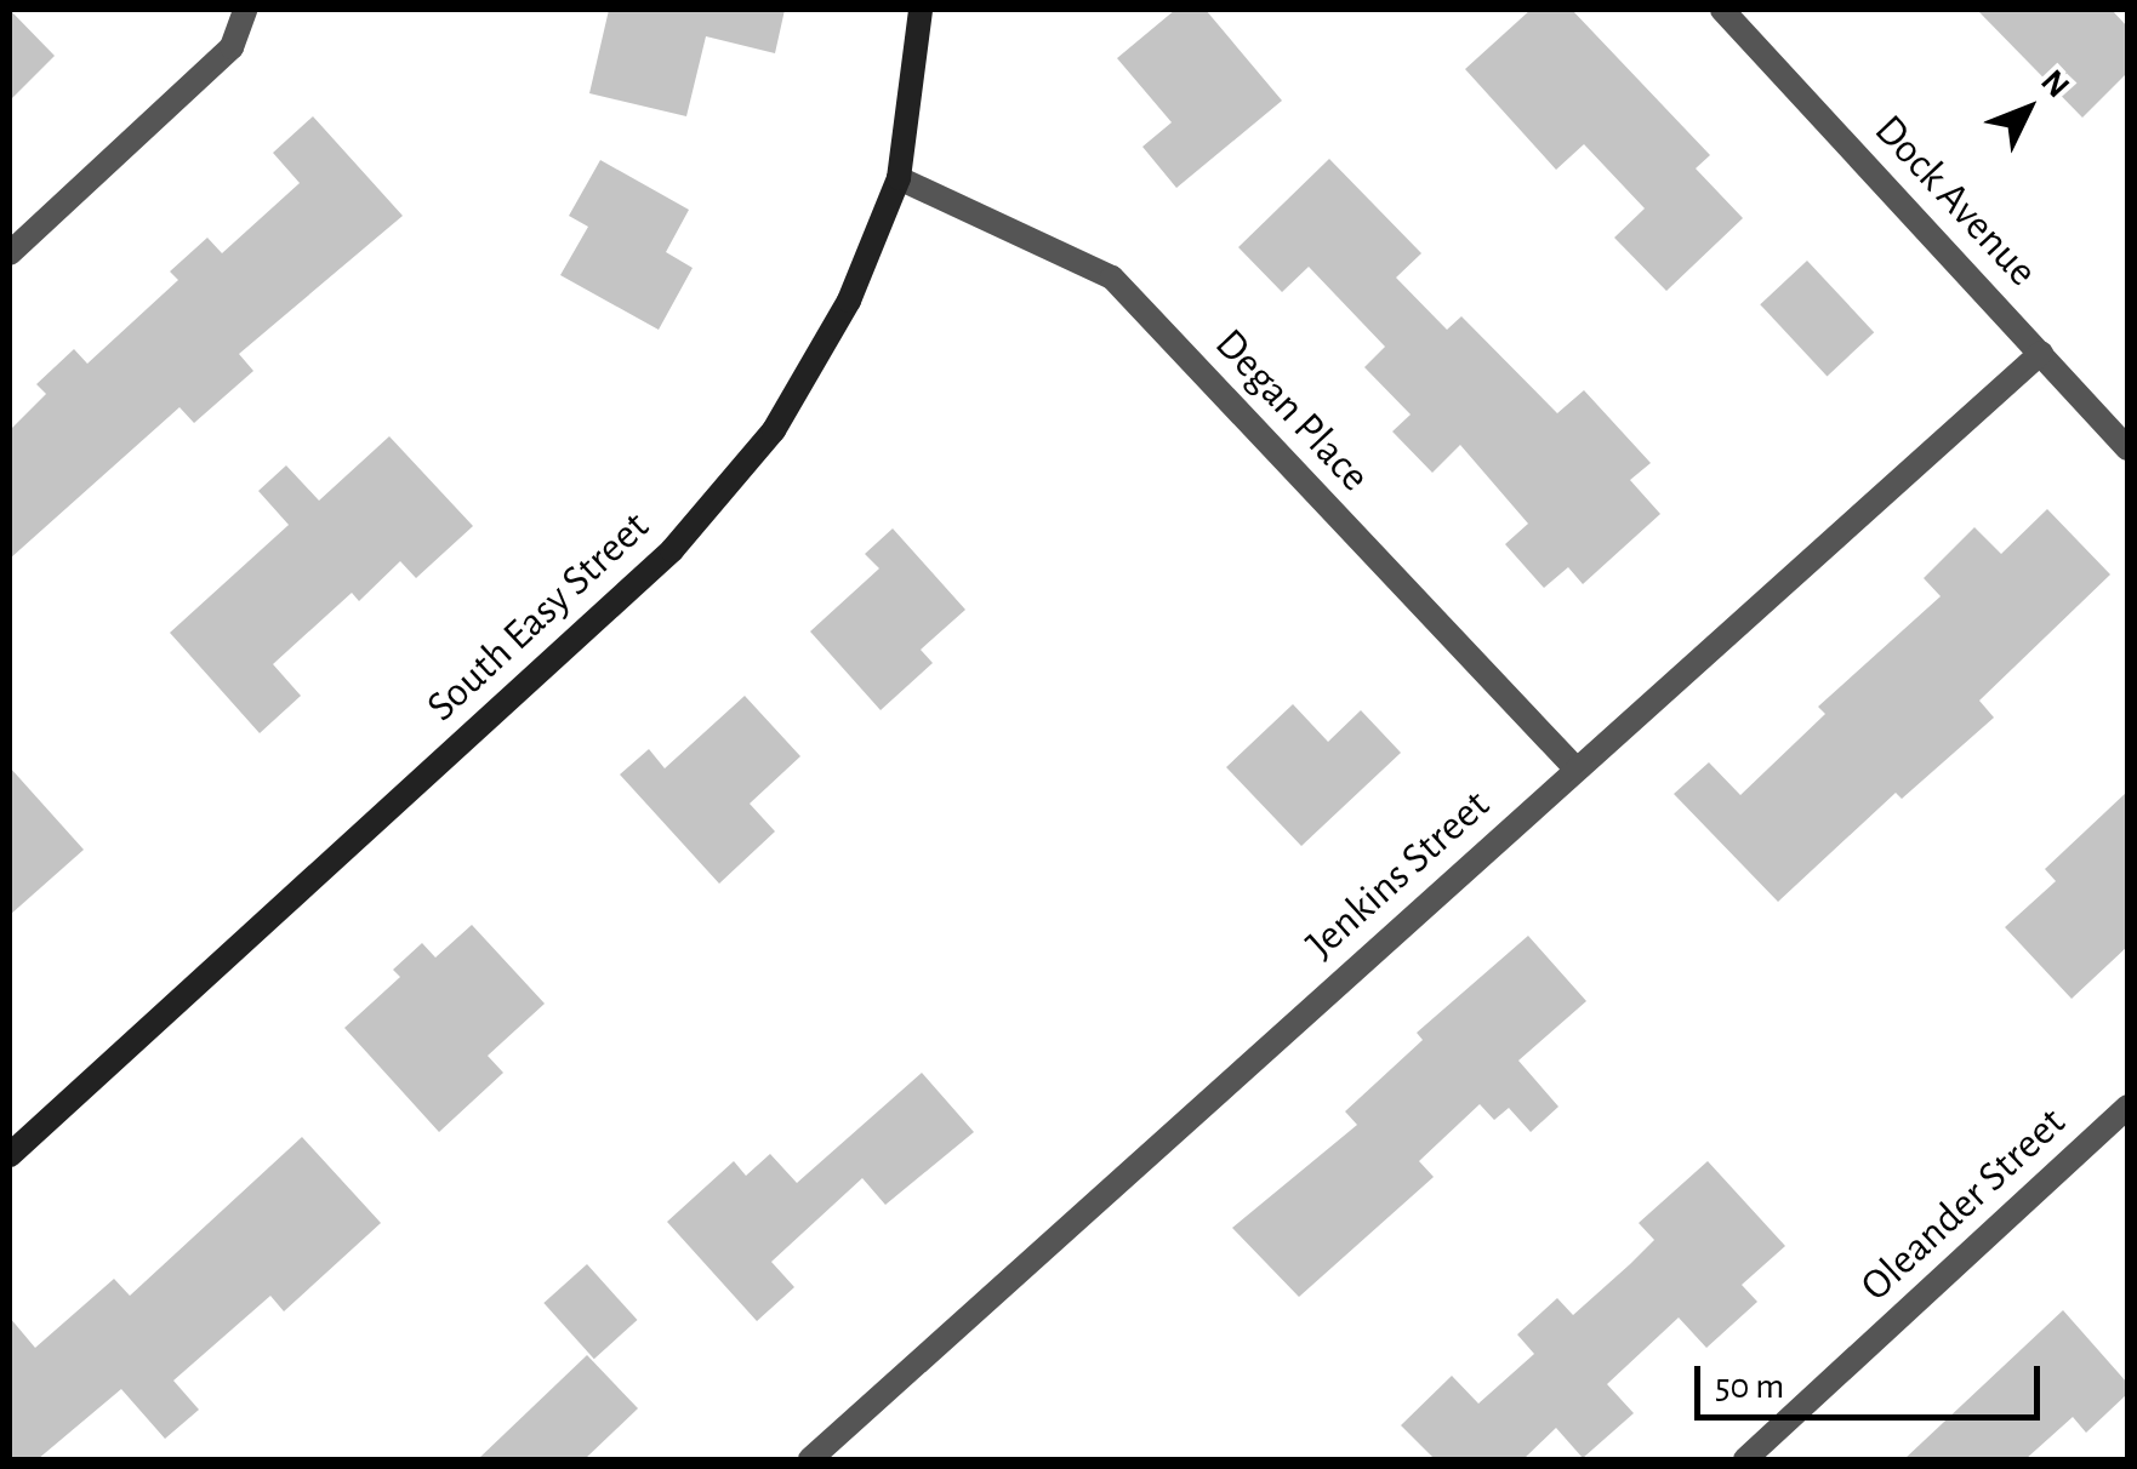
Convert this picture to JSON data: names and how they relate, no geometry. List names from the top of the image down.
{
  "streets": {
    "street": [
      "Dock Avenue",
      "Degan Place",
      "South Easy Street",
      "Jenkins Street",
      "Oleander Street"
    ]
  },
  "crossings": [
    ["Dock Avenue", "Jenkins Street"],
    ["Degan Place", "South Easy Street"],
    ["Degan Place", "Jenkins Street"]
  ],
  "scale_bar": "50 m",
  "north": "top right"
}
